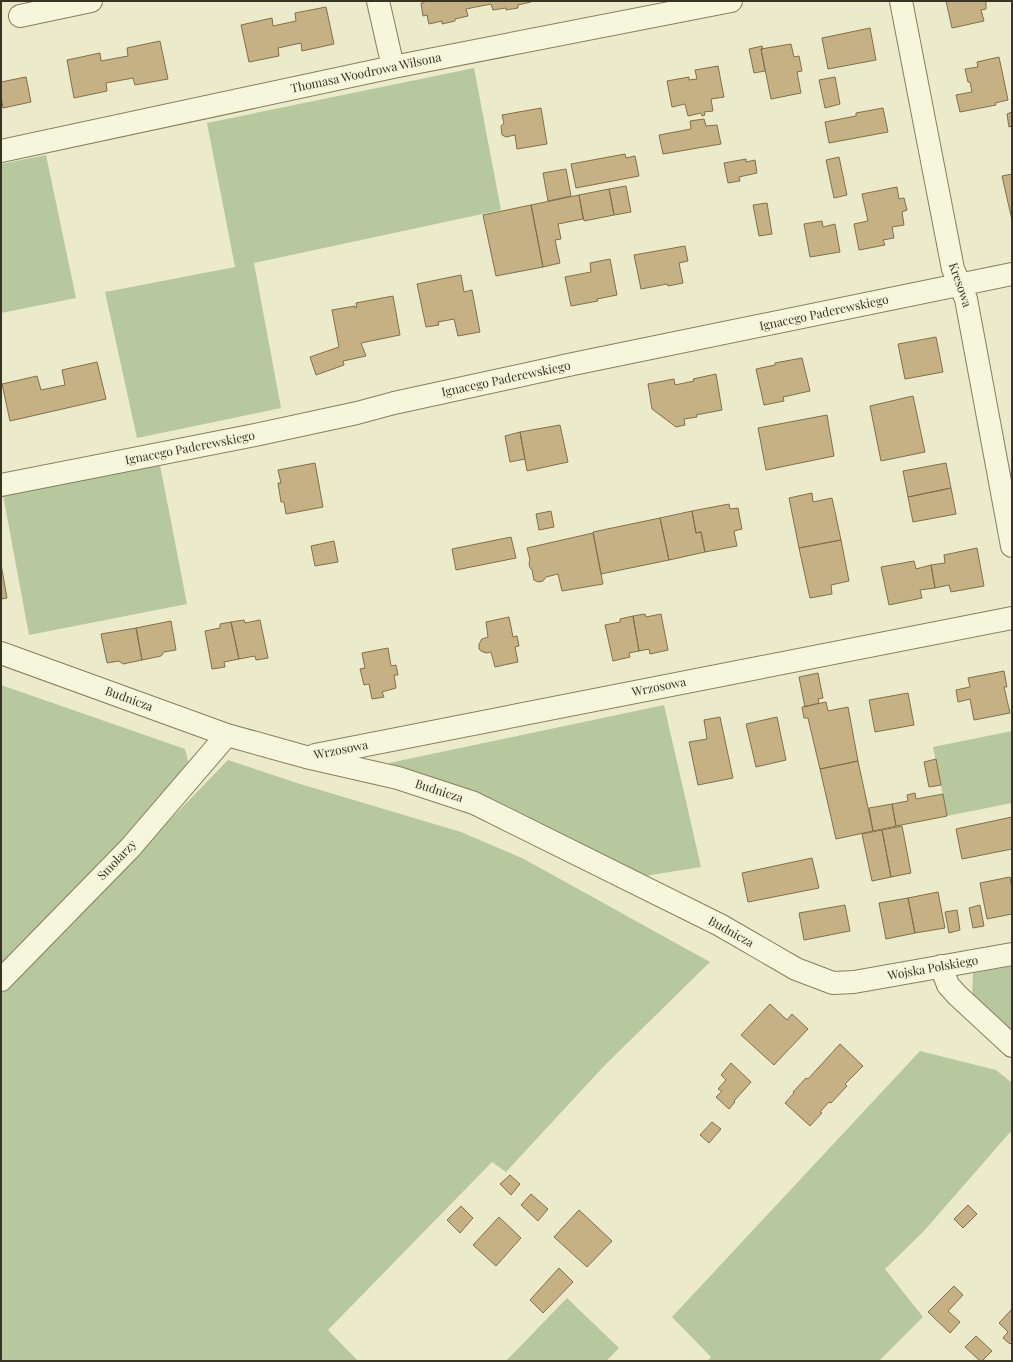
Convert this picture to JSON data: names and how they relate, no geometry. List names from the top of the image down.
{
  "streets": {
    "street": [
      "Thomasa Woodrowa Wilsona",
      "Kresowa",
      "Ignacego Paderewskiego",
      "Wrzosowa",
      "Budnicza",
      "Smolarzy",
      "Wojska Polskiego"
    ]
  },
  "crossings": [
    ["Kresowa", "Ignacego Paderewskiego"],
    ["Wrzosowa", "Budnicza"],
    ["Budnicza", "Smolarzy"],
    ["Budnicza", "Wojska Polskiego"]
  ]
}
